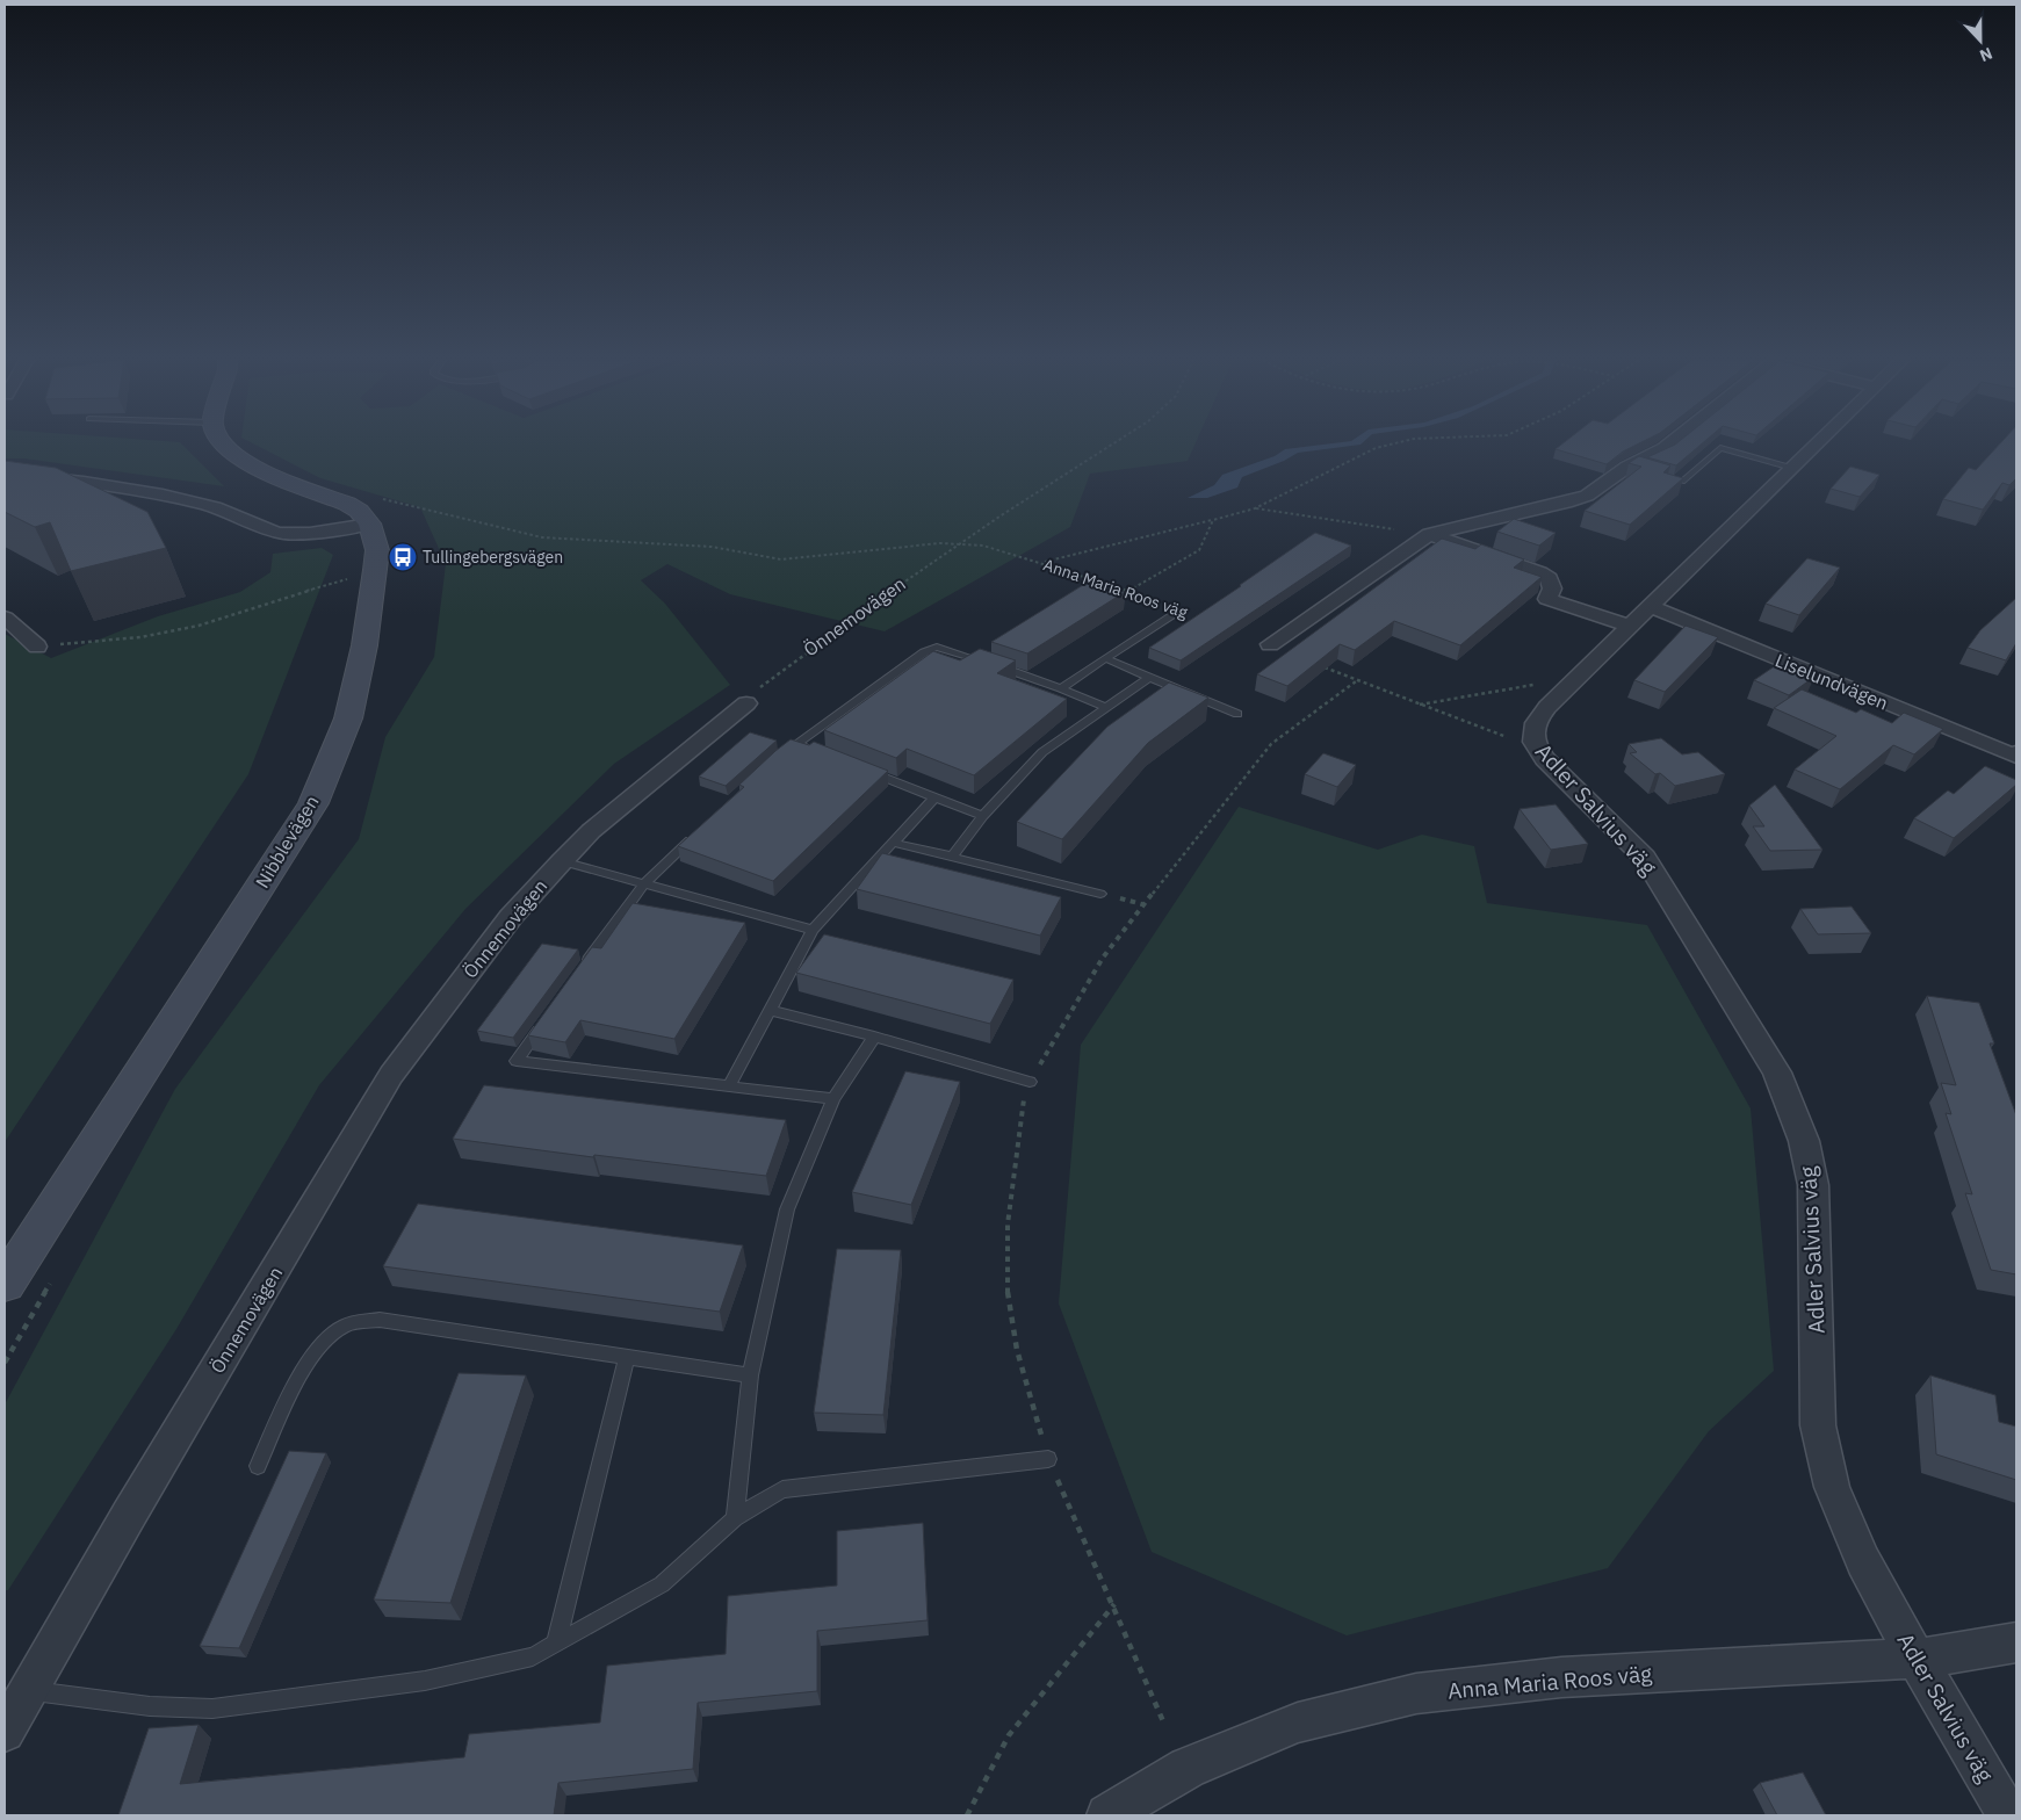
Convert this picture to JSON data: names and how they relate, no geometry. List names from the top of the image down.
{
  "streets": {
    "street": [
      "Anna Maria Roos väg",
      "Önnemovägen",
      "Liselundvägen",
      "Adler Salvius väg",
      "Nibblevägen"
    ]
  },
  "crossings": [
    ["Anna Maria Roos väg", "Önnemovägen"],
    ["Anna Maria Roos väg", "Adler Salvius väg"],
    ["Liselundvägen", "Adler Salvius väg"]
  ],
  "places": {
    "bus stop": ["Tullingebergsvägen"]
  },
  "north": "bottom"
}
